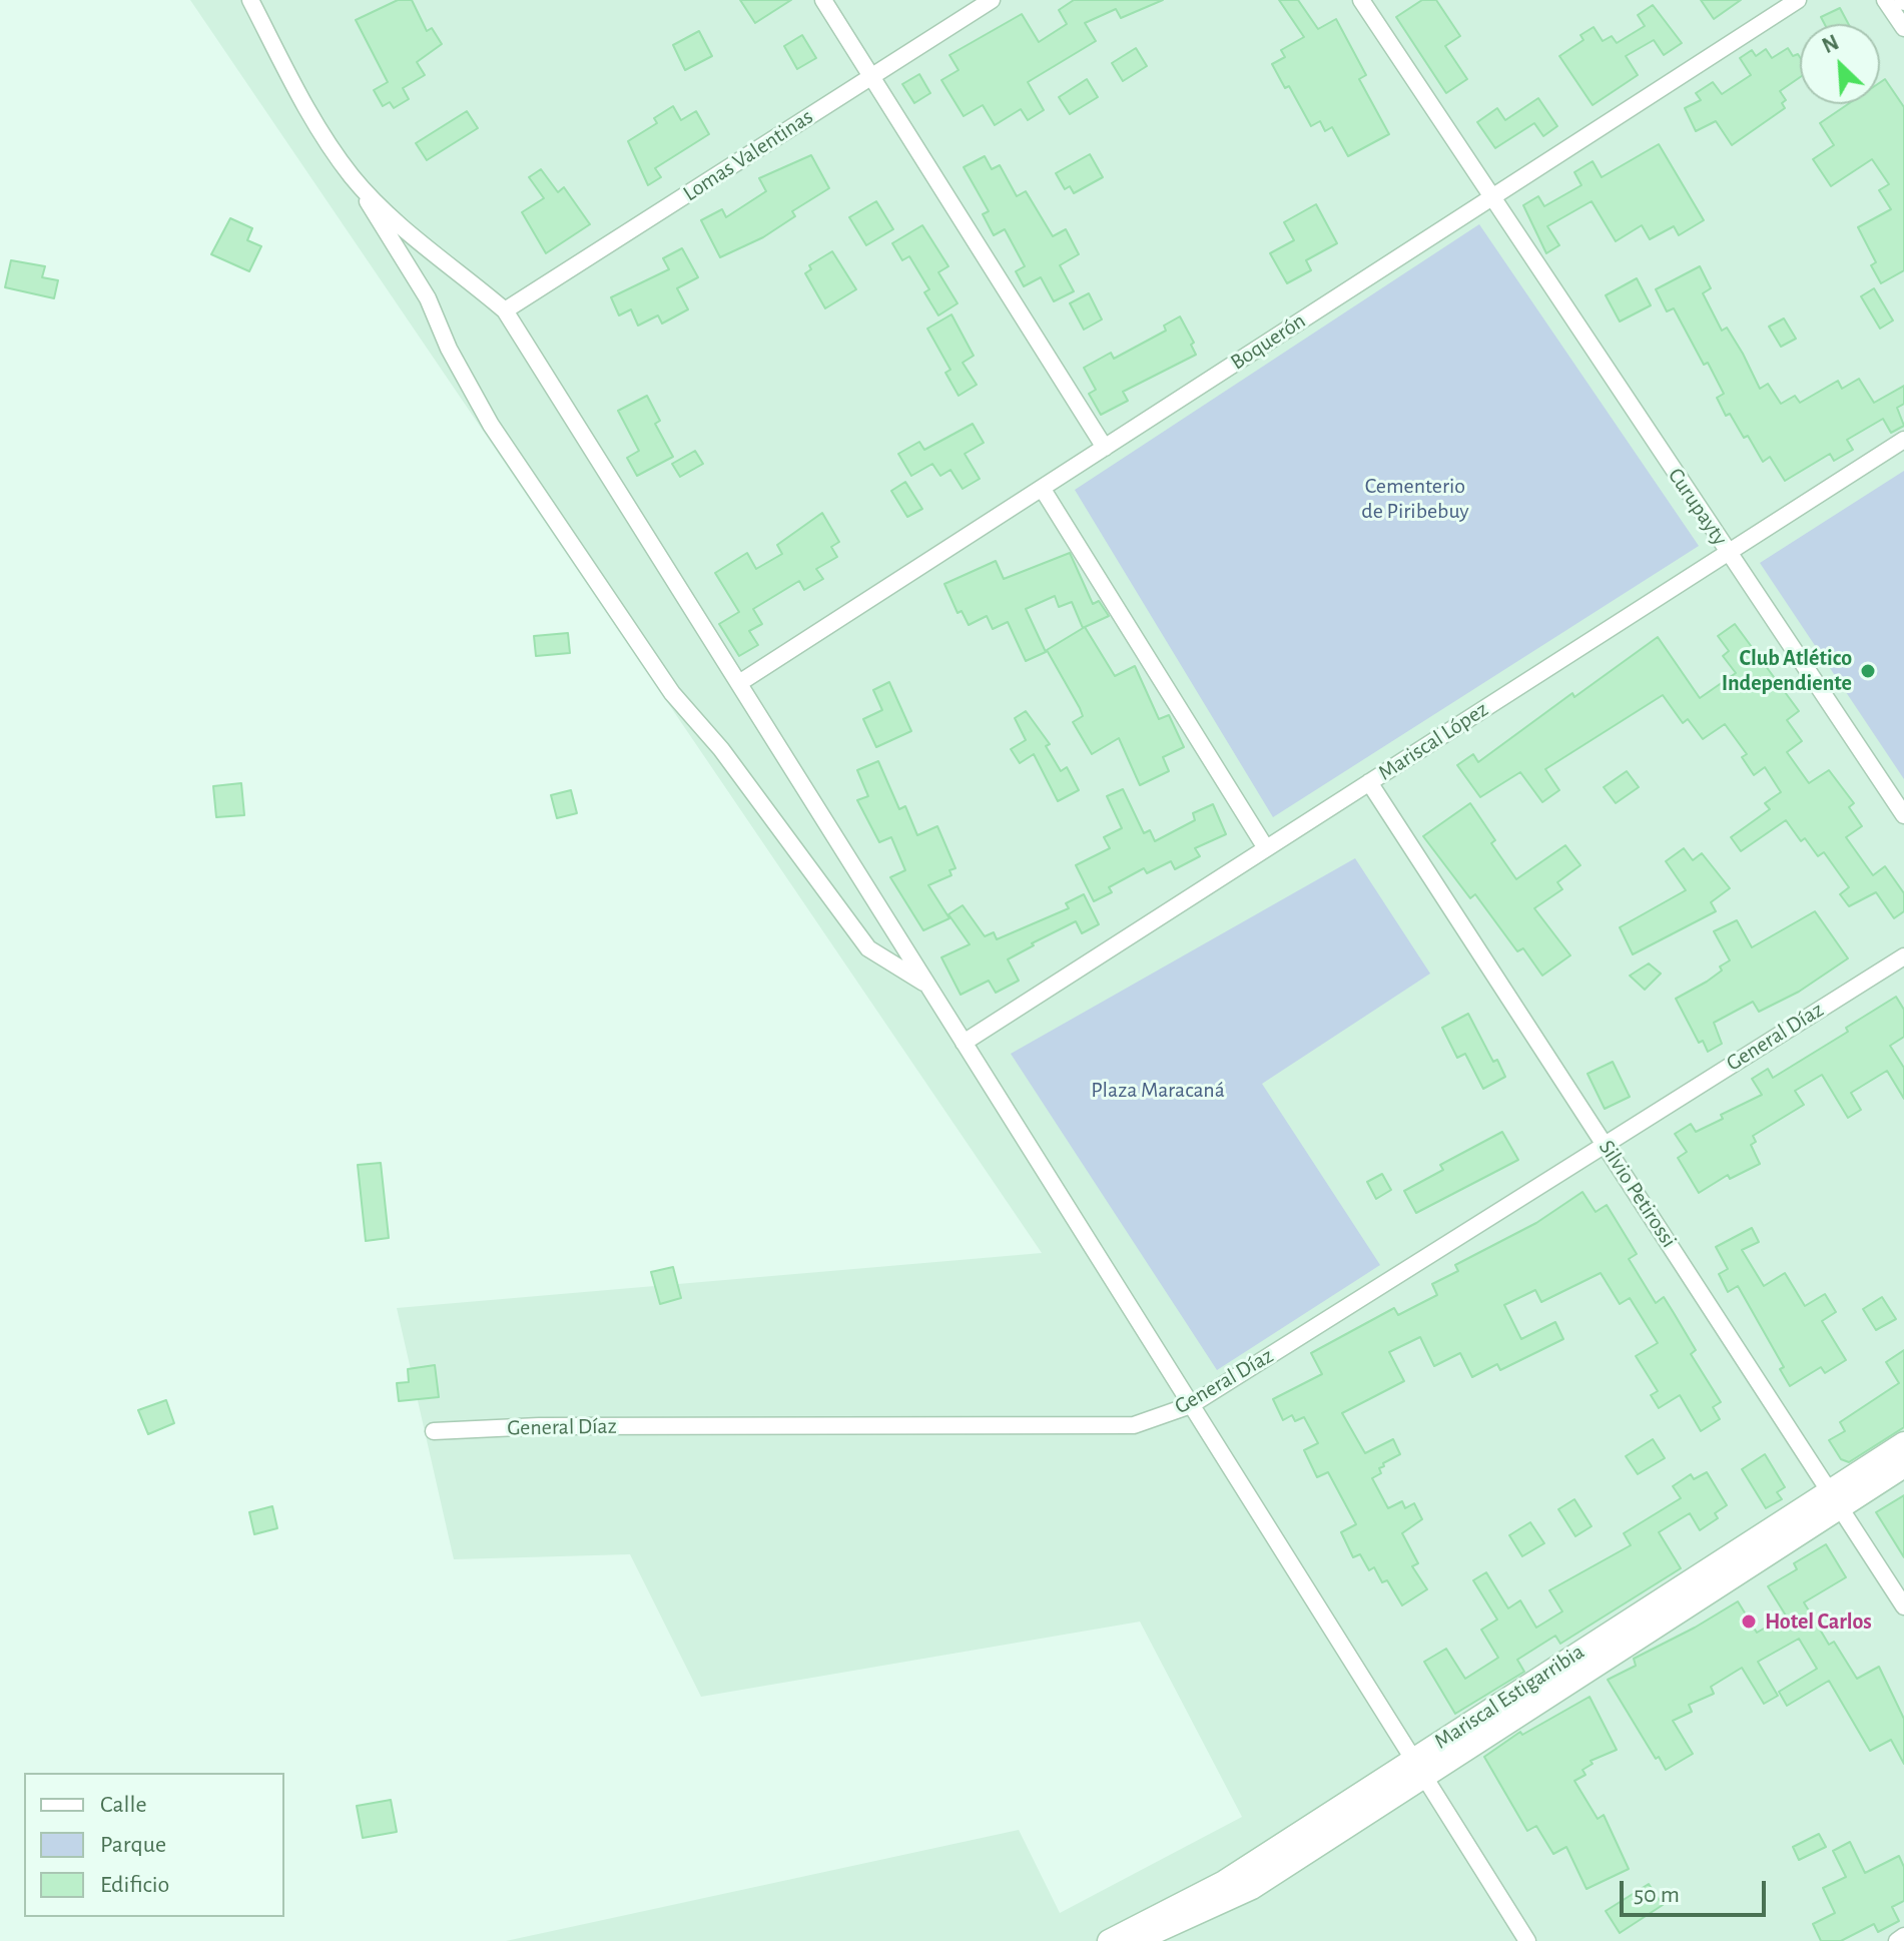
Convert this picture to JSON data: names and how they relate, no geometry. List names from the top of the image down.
{
  "streets": {
    "street": [
      "Lomas Valentinas",
      "Boquerón",
      "Curupayty",
      "Mariscal López",
      "General Díaz",
      "Silvio Petirossi",
      "Mariscal Estigarribia"
    ]
  },
  "crossings": [
    ["Boquerón", "Curupayty"],
    ["Curupayty", "Mariscal López"],
    ["Mariscal López", "Silvio Petirossi"],
    ["General Díaz", "Silvio Petirossi"],
    ["Silvio Petirossi", "Mariscal Estigarribia"]
  ],
  "parks": ["Cementerio de Piribebuy", "Plaza Maracaná"],
  "places": ["Club Atlético Independiente", "Hotel Carlos"],
  "legend": ["Calle", "Parque", "Edificio"],
  "scale_bar": "50 m",
  "north": "top left"
}
